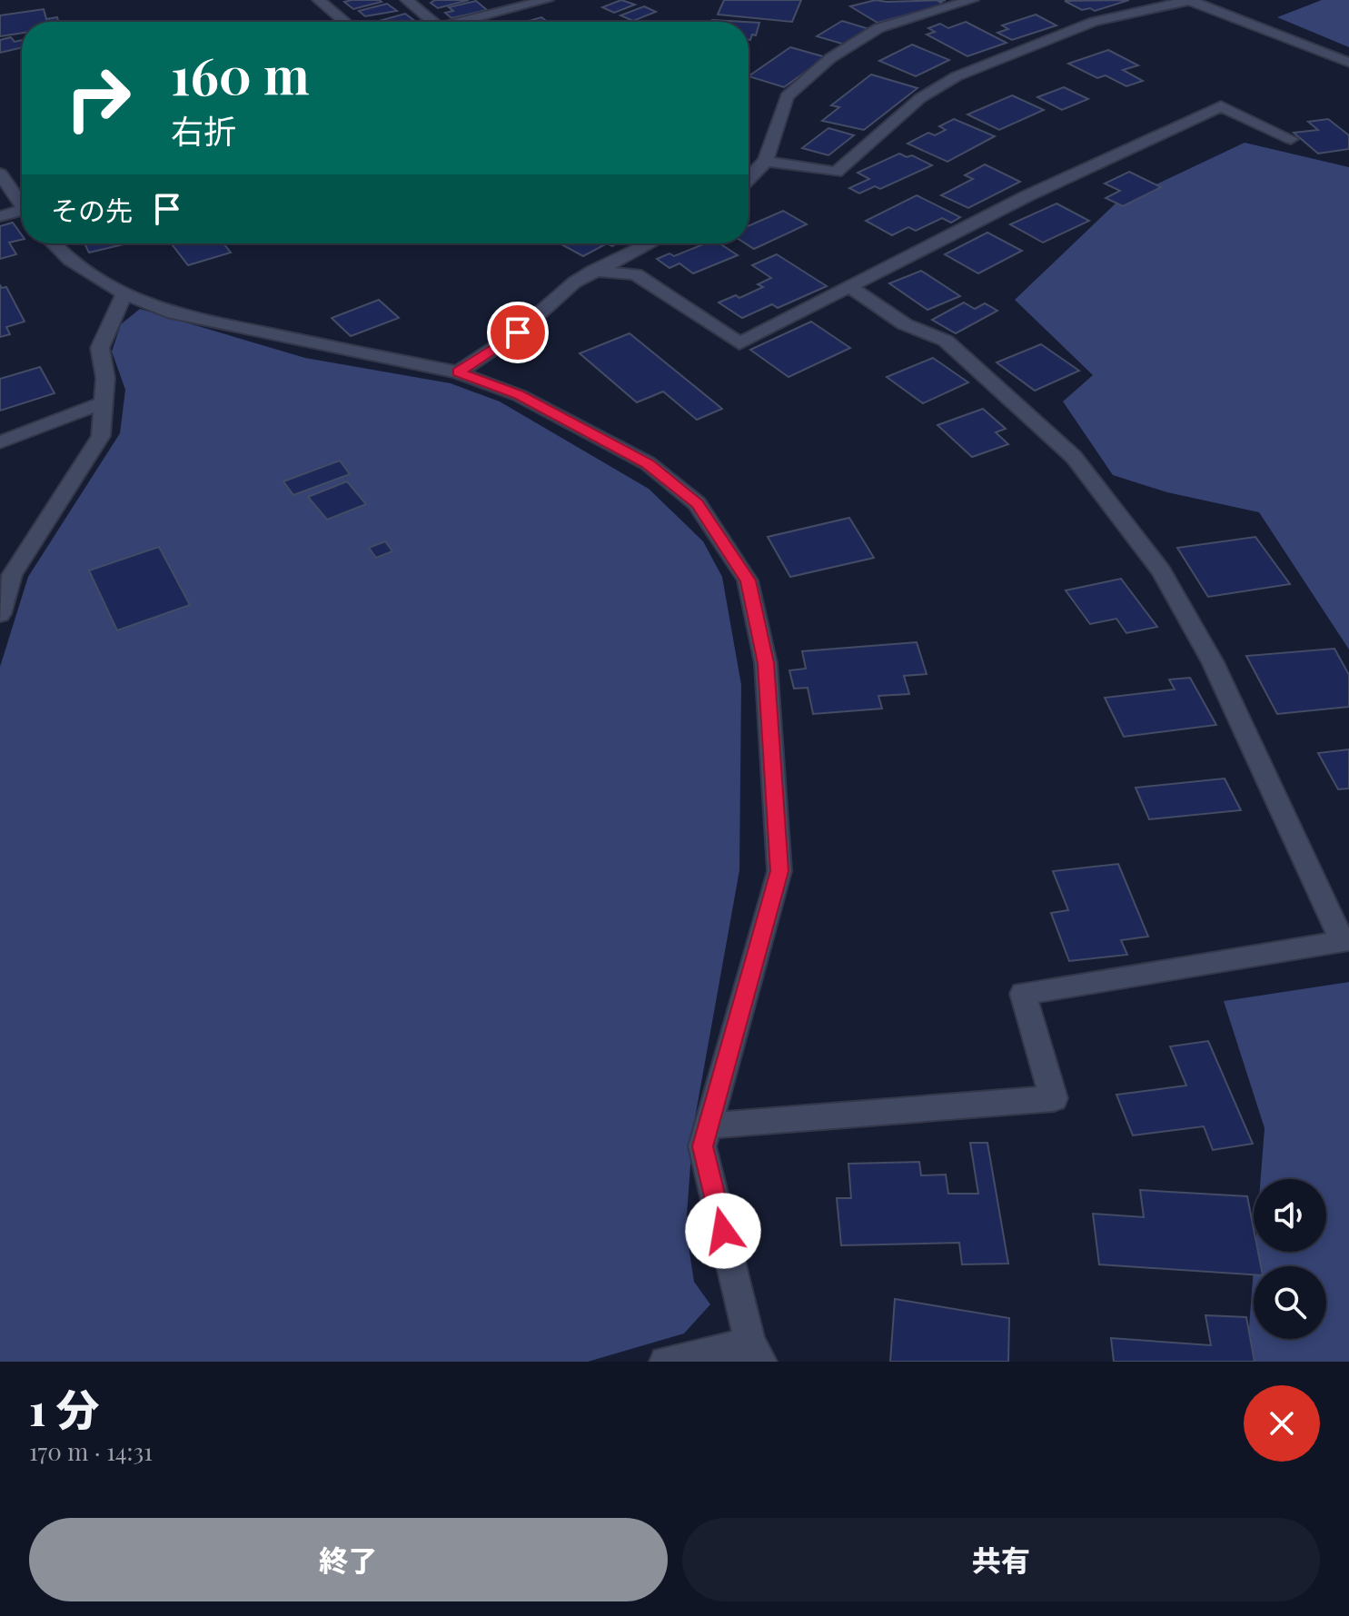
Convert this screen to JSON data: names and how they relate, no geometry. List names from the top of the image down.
{
  "page": {
    "turn": ["160 m", "右折"],
    "then": "その先",
    "heading": ["1 分", "170 m · 14:31"],
    "buttons": ["終了", "共有"]
  }
}
